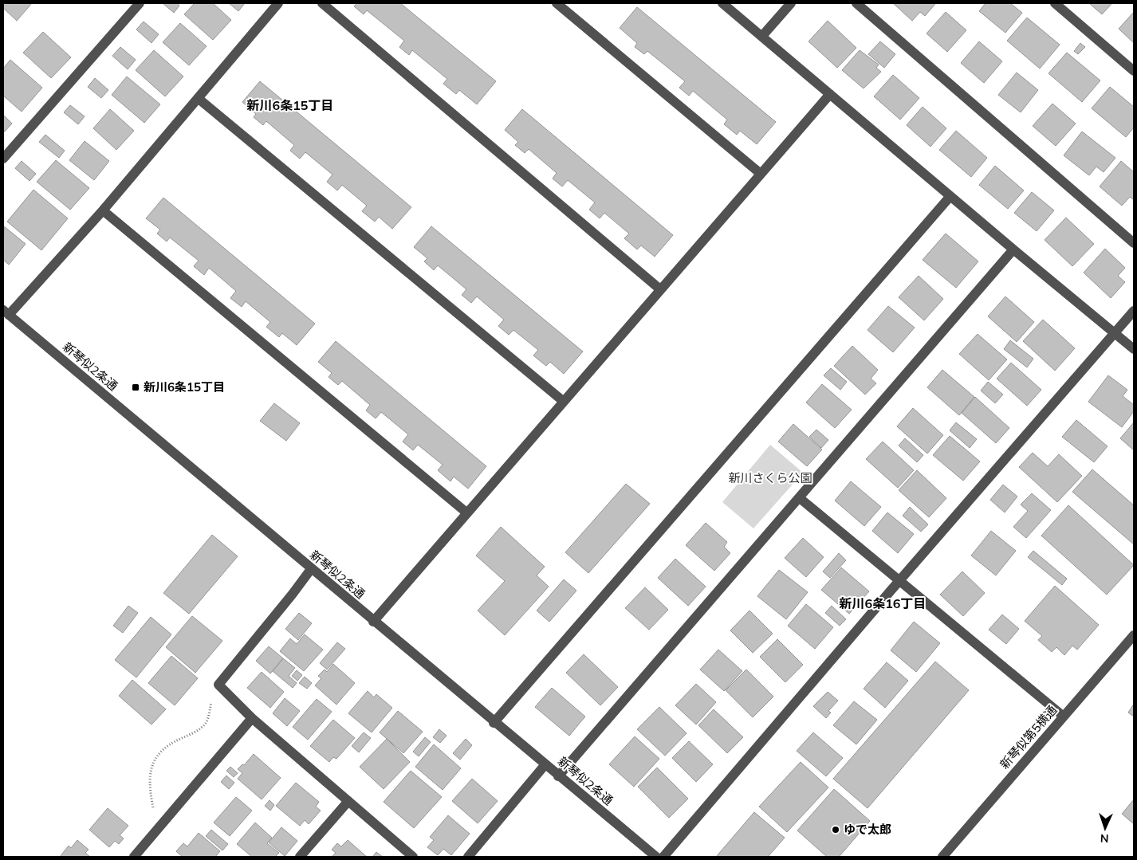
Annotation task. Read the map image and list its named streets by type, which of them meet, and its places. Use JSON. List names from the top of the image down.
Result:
{
  "streets": {
    "street": ["新琴似2条通", "新琴似第5横通"]
  },
  "districts": ["新川6条15丁目", "新川6条16丁目"],
  "parks": ["新川さくら公園"],
  "places": {
    "transit": ["新川6条15丁目"],
    "other": ["ゆで太郎"]
  },
  "north": "bottom"
}
